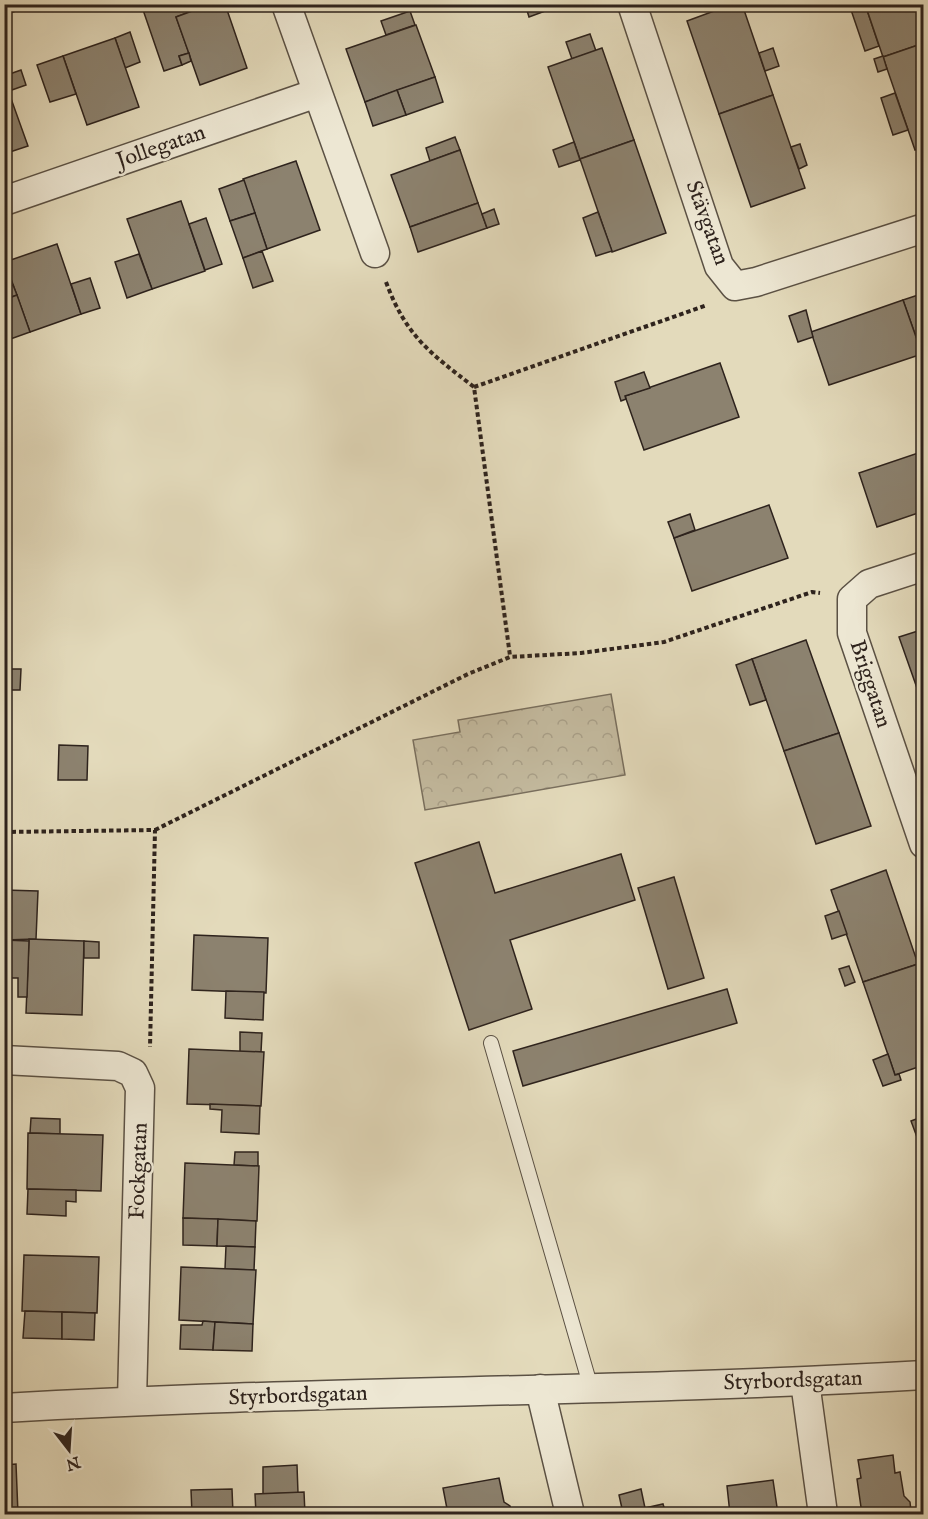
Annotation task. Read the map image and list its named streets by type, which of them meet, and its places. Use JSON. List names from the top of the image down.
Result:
{
  "streets": {
    "street": [
      "Jollegatan",
      "Stävgatan",
      "Briggatan",
      "Fockgatan",
      "Styrbordsgatan"
    ]
  },
  "crossings": [
    ["Fockgatan", "Styrbordsgatan"]
  ],
  "north": "bottom"
}
